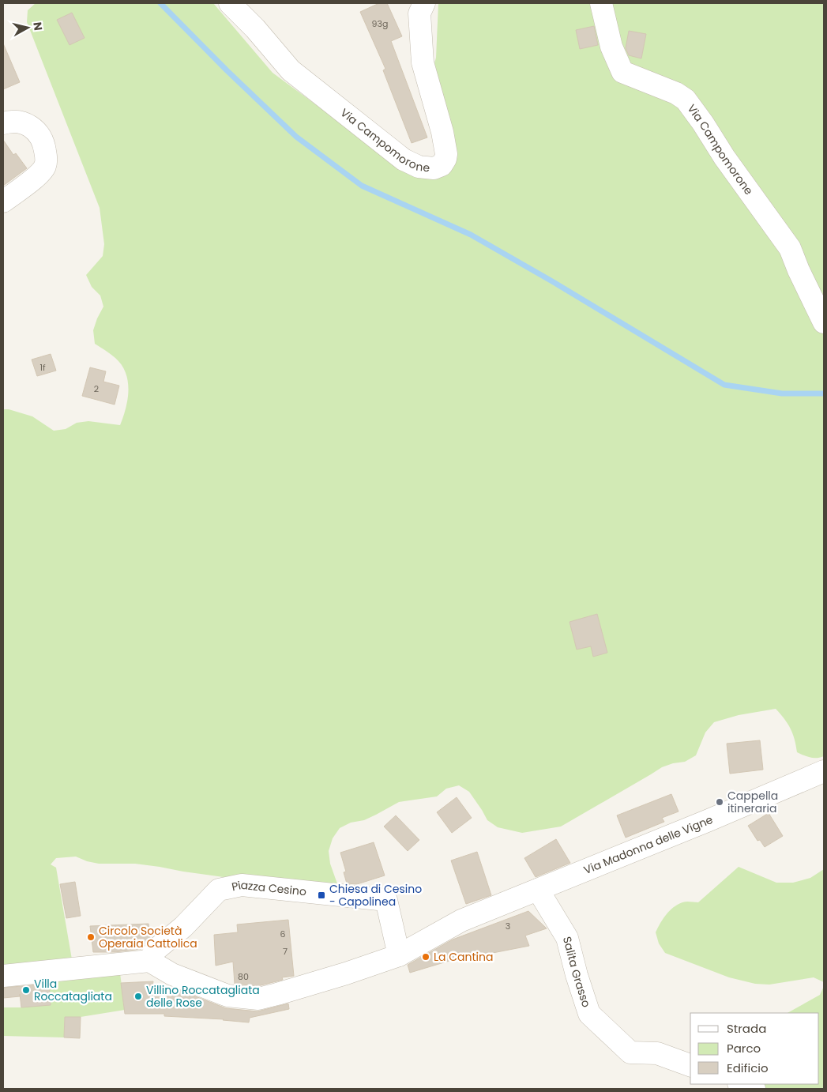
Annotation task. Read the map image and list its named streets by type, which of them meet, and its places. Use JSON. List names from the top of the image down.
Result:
{
  "streets": {
    "street": [
      "Via Campomorone",
      "Via Madonna delle Vigne",
      "Piazza Cesino",
      "Salita Grasso"
    ]
  },
  "crossings": [
    ["Via Madonna delle Vigne", "Piazza Cesino"],
    ["Via Madonna delle Vigne", "Salita Grasso"]
  ],
  "places": {
    "other": [
      "Cappella itineraria",
      "Circolo Società Operaia Cattolica",
      "La Cantina",
      "Villa Roccatagliata",
      "Villino Roccatagliata delle Rose"
    ],
    "transit": ["Chiesa di Cesino - Capolinea"]
  },
  "house_numbers": [
    "93g",
    "1f",
    "2",
    "3",
    "6",
    "7",
    "80"
  ],
  "legend": ["Strada", "Parco", "Edificio"],
  "north": "right"
}
